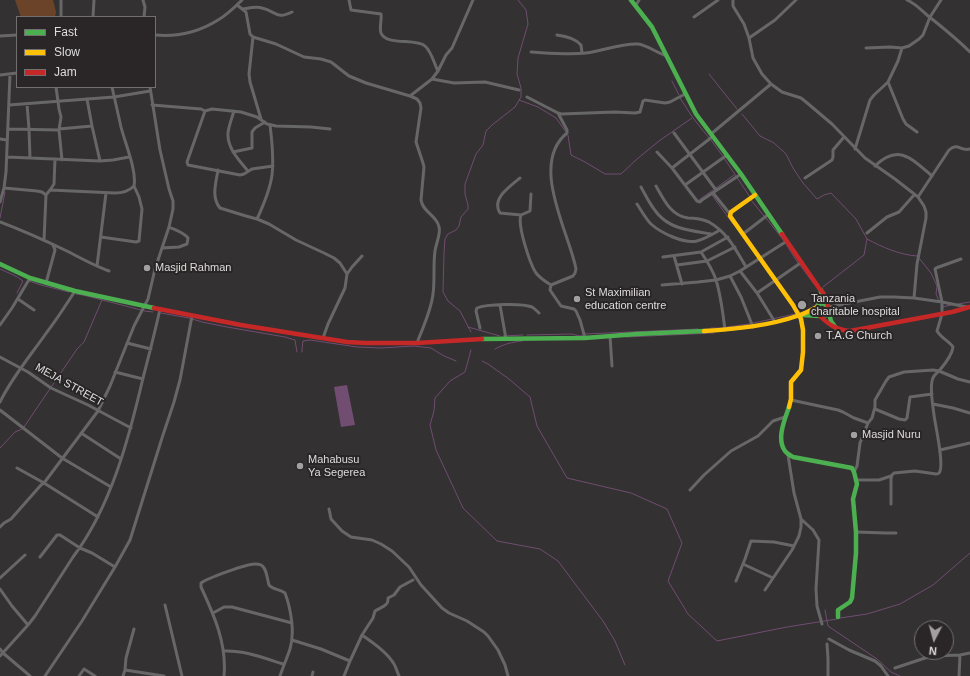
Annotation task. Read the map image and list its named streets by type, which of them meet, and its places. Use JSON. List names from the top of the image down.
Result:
{
  "streets": {
    "street": ["MEJA STREET"]
  },
  "places": [
    "Masjid Rahman",
    "St Maximilian education centre",
    "Tanzania charitable hospital",
    "T.A.G Church",
    "Masjid Nuru",
    "Mahabusu Ya Segerea"
  ],
  "legend": ["Fast", "Slow", "Jam"],
  "north": "bottom"
}
